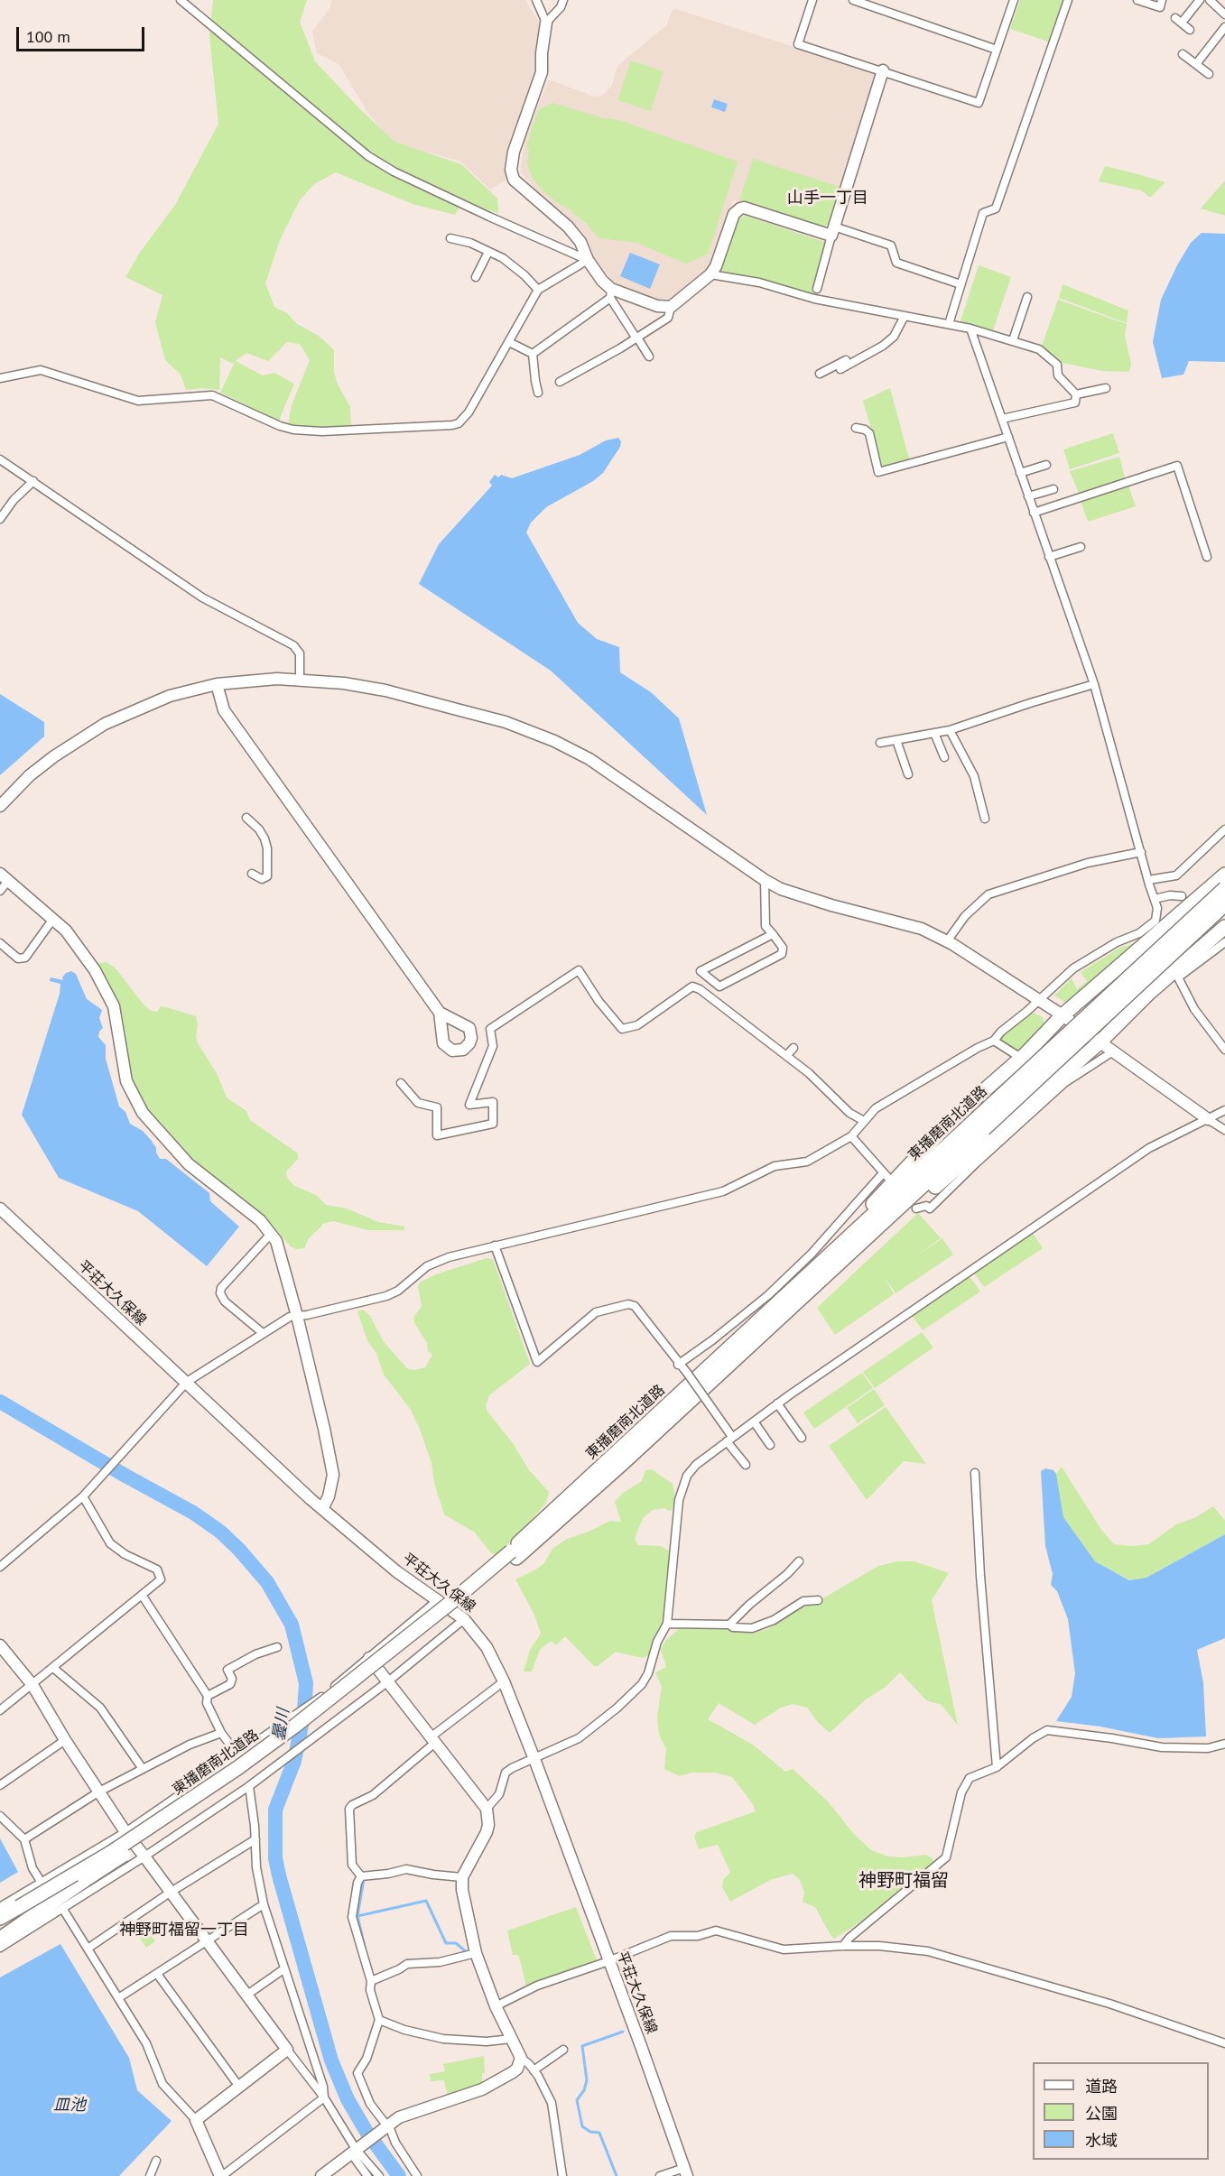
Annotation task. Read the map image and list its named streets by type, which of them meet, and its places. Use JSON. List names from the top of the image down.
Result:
{
  "streets": {
    "highway": ["東播磨南北道路"],
    "street": ["平荘大久保線"]
  },
  "districts": ["山手一丁目", "神野町福留", "神野町福留一丁目"],
  "water": ["曇川", "皿池"],
  "legend": ["道路", "公園", "水域"],
  "scale_bar": "100 m"
}
